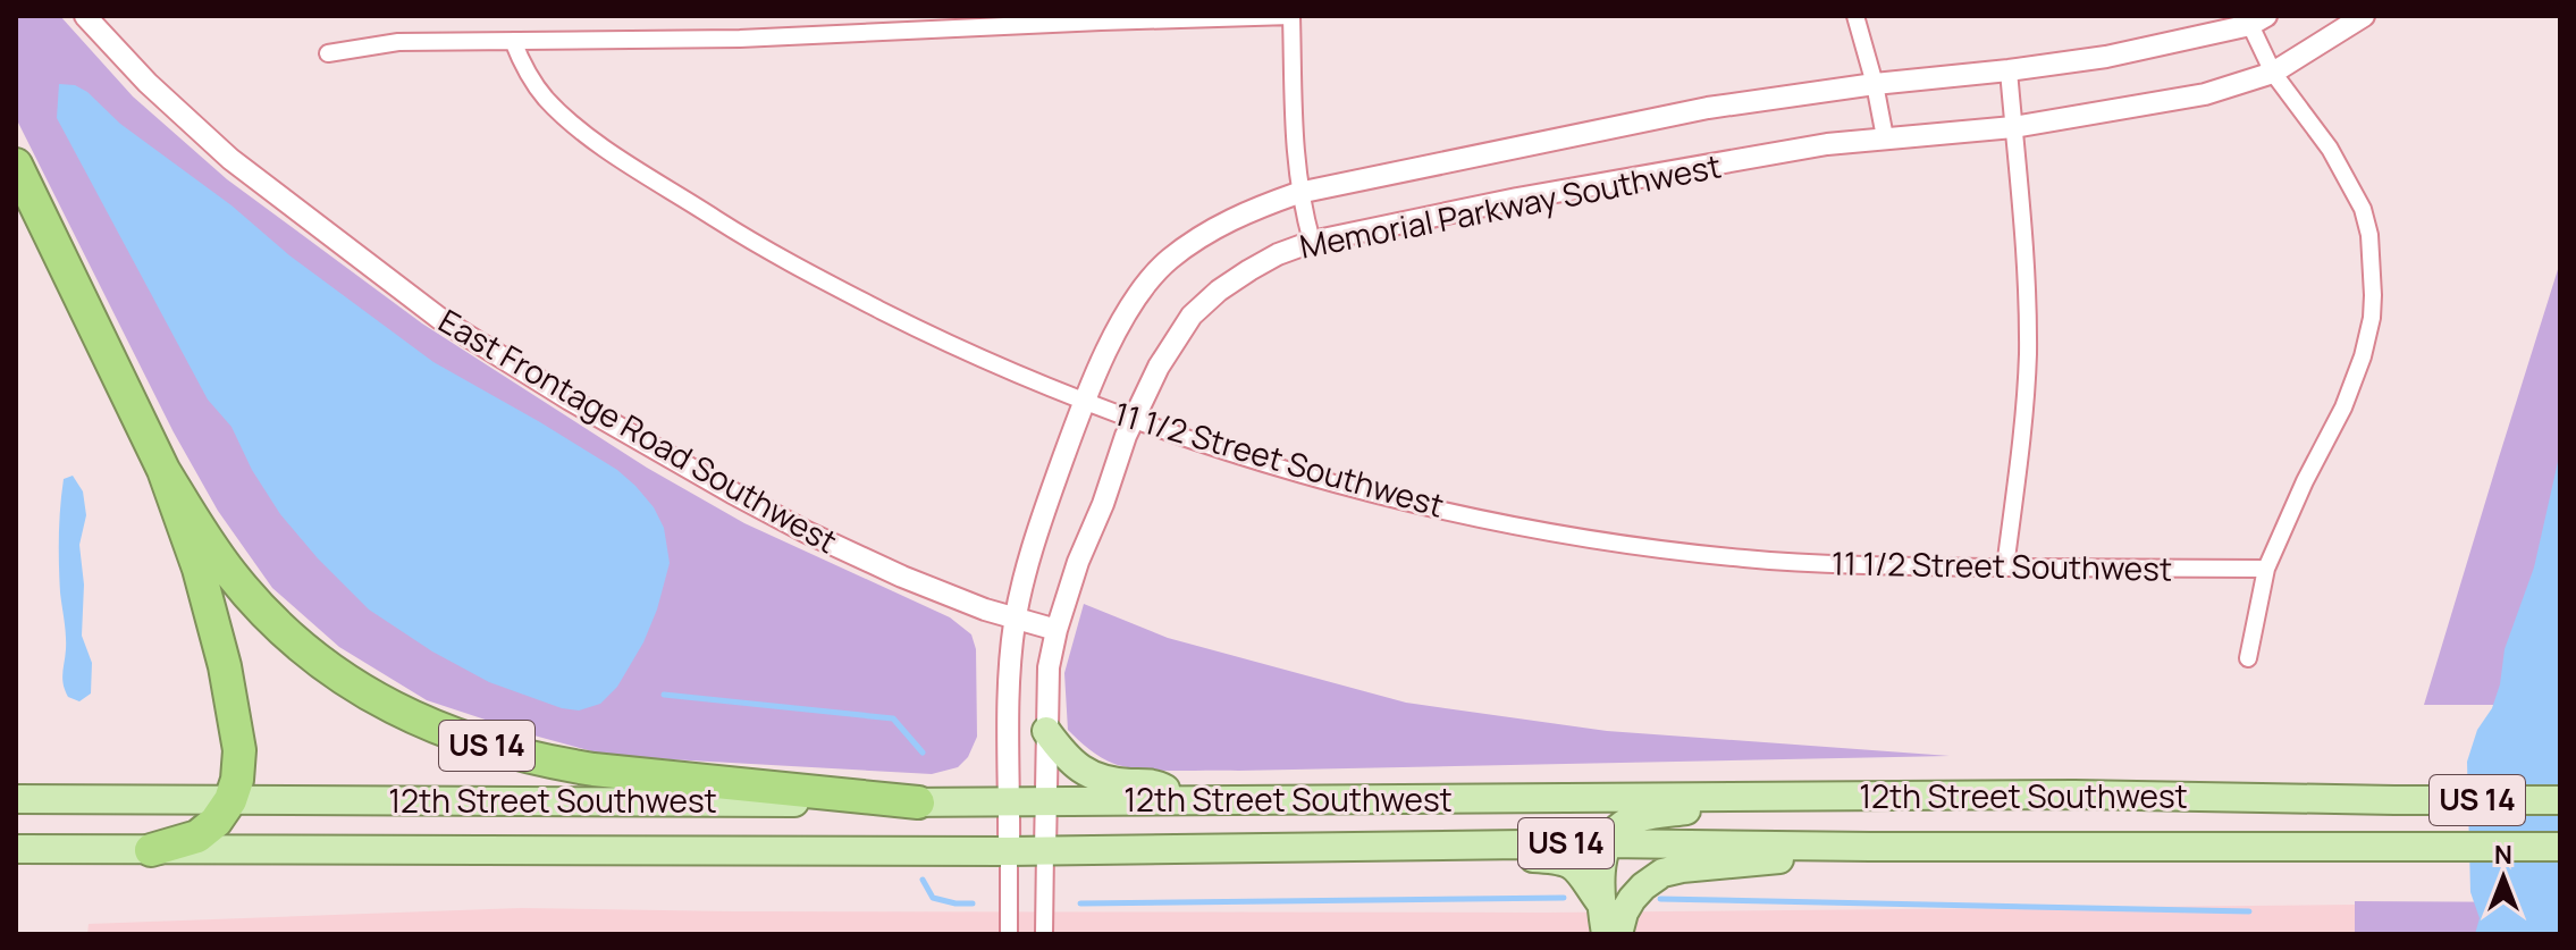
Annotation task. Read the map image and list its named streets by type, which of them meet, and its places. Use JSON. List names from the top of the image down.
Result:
{
  "streets": {
    "highway": ["US 14"],
    "main road": ["12th Street Southwest"],
    "street": ["Memorial Parkway Southwest", "East Frontage Road Southwest", "11 1/2 Street Southwest"]
  },
  "crossings": [
    ["Memorial Parkway Southwest", "East Frontage Road Southwest"],
    ["Memorial Parkway Southwest", "11 1/2 Street Southwest"],
    ["Memorial Parkway Southwest", "12th Street Southwest"],
    ["US 14", "12th Street Southwest"]
  ],
  "north": "top"
}
